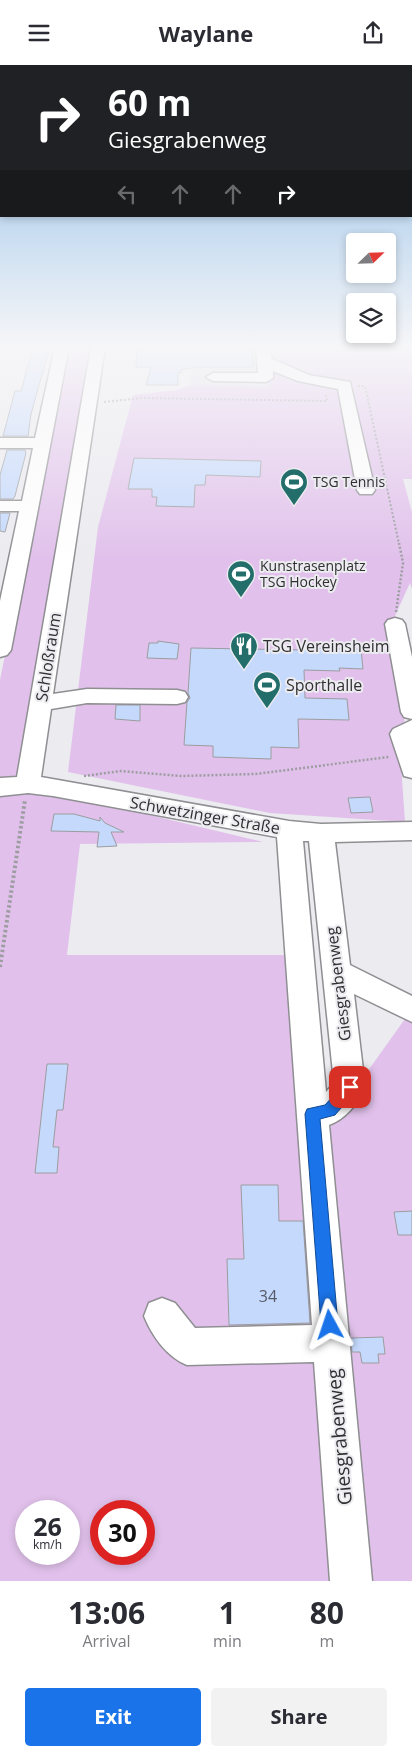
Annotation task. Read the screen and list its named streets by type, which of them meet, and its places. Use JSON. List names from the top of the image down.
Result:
{
  "streets": {
    "street": ["Schloßraum", "Schwetzinger Straße", "Giesgrabenweg"]
  },
  "crossings": [
    ["Schloßraum", "Schwetzinger Straße"],
    ["Schwetzinger Straße", "Giesgrabenweg"]
  ],
  "places": {
    "sports": ["TSG Tennis", "Kunstrasenplatz TSG Hockey", "Sporthalle"],
    "restaurant": ["TSG Vereinsheim"]
  },
  "house_numbers": ["34"],
  "north": "top right",
  "page": {
    "header": "Waylane",
    "turn": ["60 m", "Giesgrabenweg"],
    "speed": "26 km/h",
    "limit": "30",
    "eta": [
      "13:06",
      "Arrival",
      "1",
      "min",
      "80",
      "m"
    ],
    "buttons": ["Exit", "Share"]
  }
}
